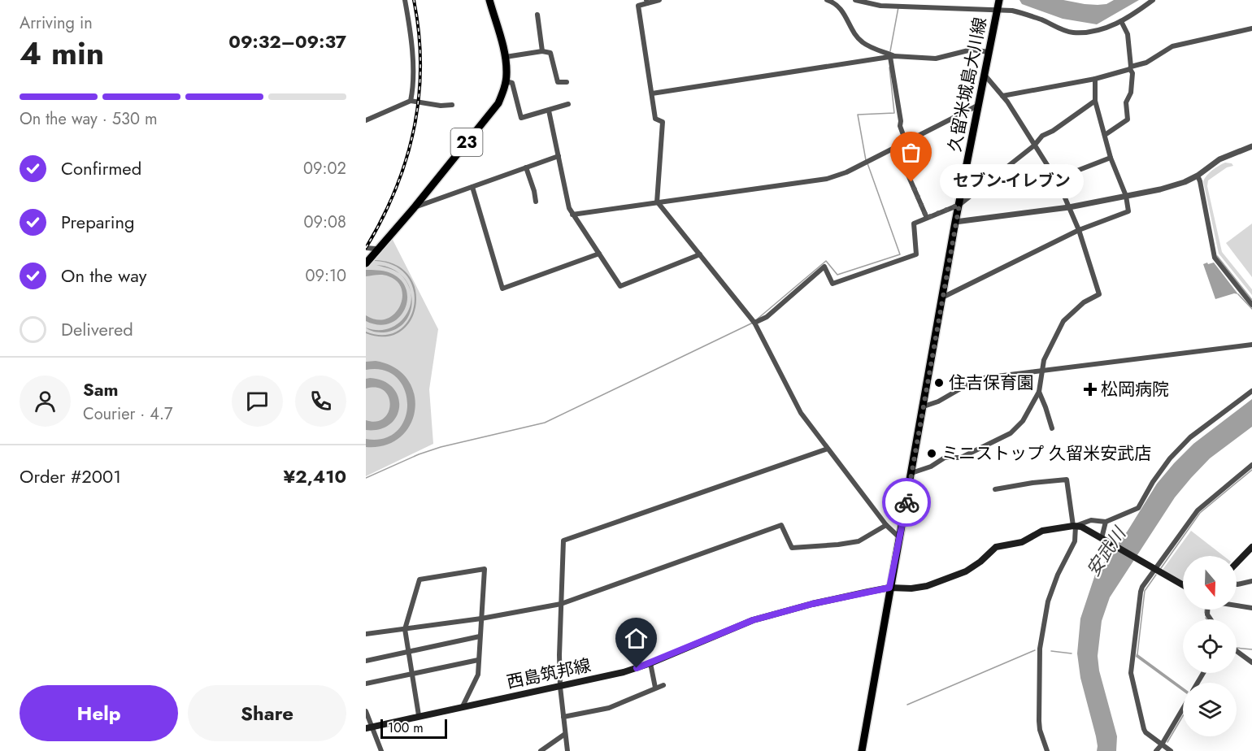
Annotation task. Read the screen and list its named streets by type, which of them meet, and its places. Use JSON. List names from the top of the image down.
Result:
{
  "streets": {
    "main road": ["久留米城島大川線", "23", "西島筑邦線"]
  },
  "crossings": [
    ["久留米城島大川線", "西島筑邦線"]
  ],
  "water": ["安武川"],
  "places": {
    "other": ["セブン-イレブン", "住吉保育園", "ミニストップ 久留米安武店"],
    "health": ["松岡病院"]
  },
  "scale_bar": "100 m",
  "north": "bottom",
  "page": {
    "heading": ["4 min", "Arriving in", "09:32–09:37"],
    "panel": [
      "Sam",
      "Courier · 4.7",
      "Order #2001",
      "¥2,410"
    ],
    "bar": "On the way · 530 m",
    "list": [
      ["Confirmed", "09:02"],
      ["Preparing", "09:08"],
      ["On the way", "09:10"],
      "Delivered"
    ],
    "bubble": "セブン-イレブン",
    "buttons": ["Help", "Share"],
    "scale": "100 m"
  }
}
